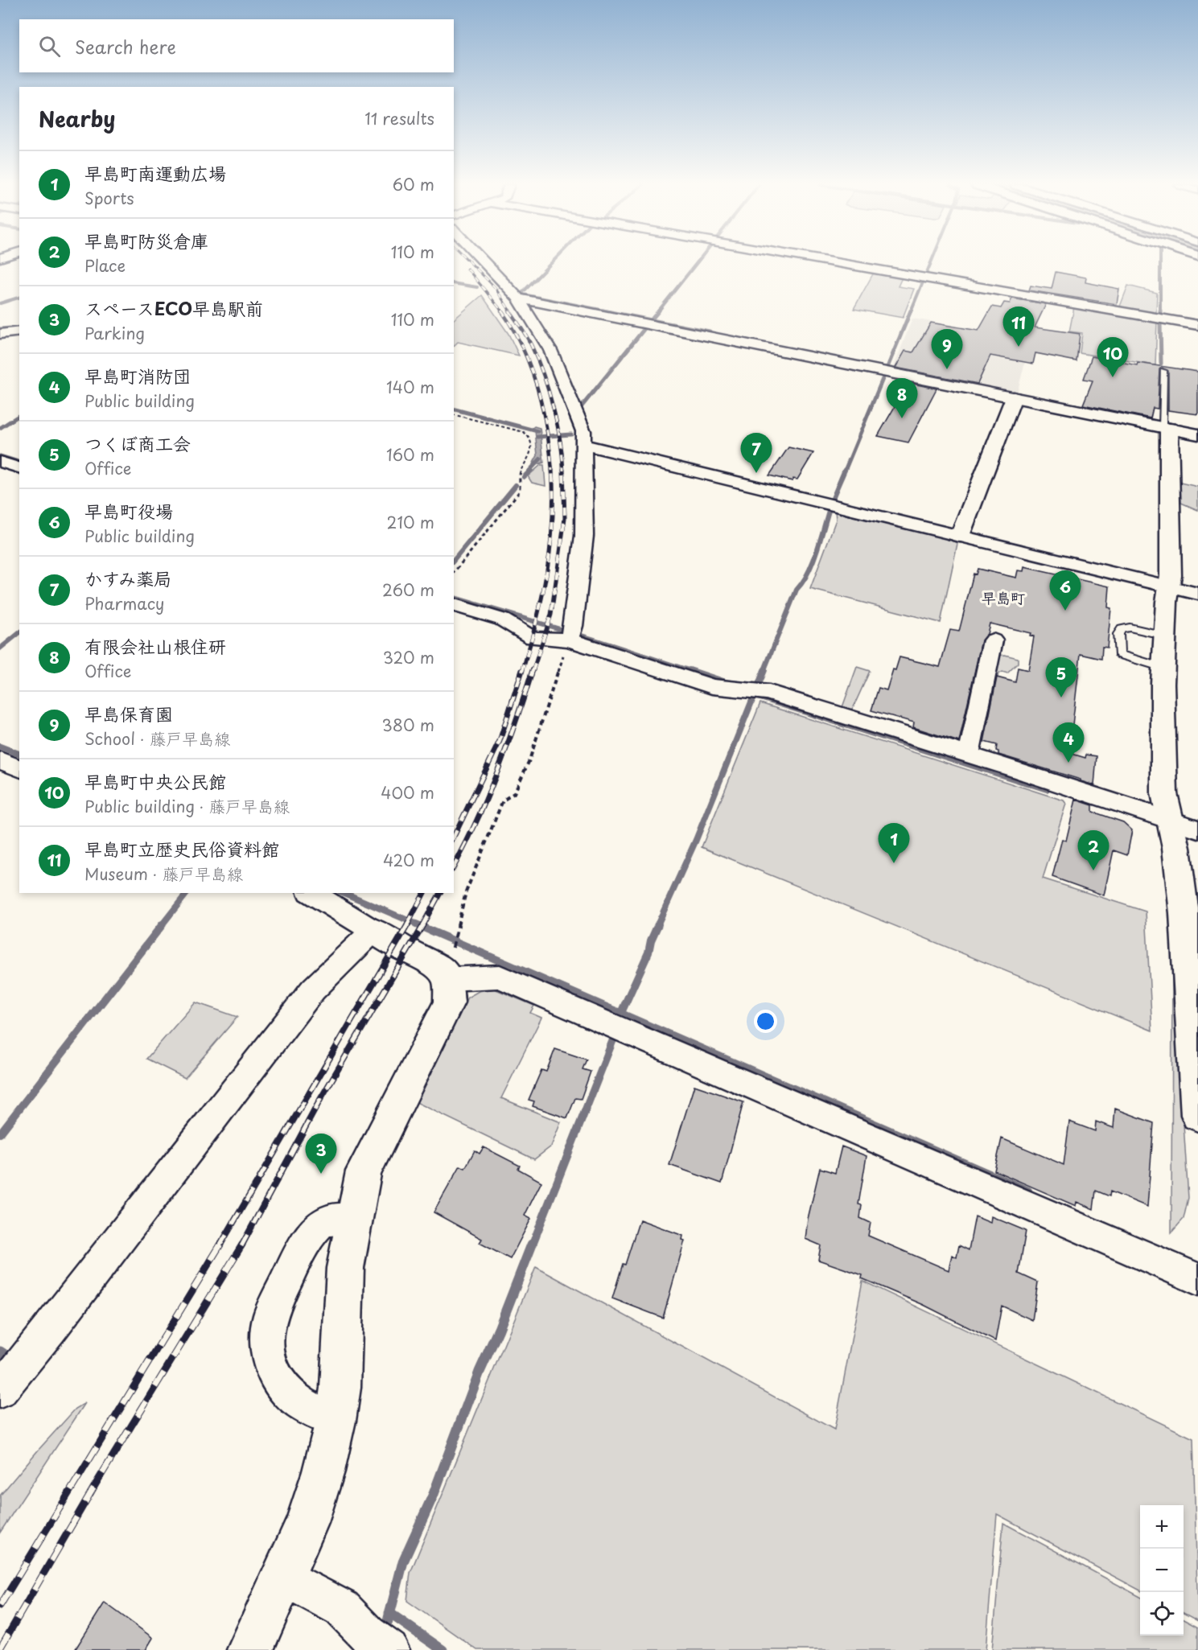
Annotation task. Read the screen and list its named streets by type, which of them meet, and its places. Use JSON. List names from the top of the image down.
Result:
{
  "districts": ["早島町"],
  "page": {
    "search": "Search here",
    "heading": ["Nearby", "11 results"],
    "list": [
      {
        "mark": "1",
        "name": "早島町南運動広場",
        "note": "Sports",
        "value": "60 m"
      },
      {
        "mark": "2",
        "name": "早島町防災倉庫",
        "note": "Place",
        "value": "110 m"
      },
      {
        "mark": "3",
        "name": "スペースECO早島駅前",
        "note": "Parking",
        "value": "110 m"
      },
      {
        "mark": "4",
        "name": "早島町消防団",
        "note": "Public building",
        "value": "140 m"
      },
      {
        "mark": "5",
        "name": "つくぼ商工会",
        "note": "Office",
        "value": "160 m"
      },
      {
        "mark": "6",
        "name": "早島町役場",
        "note": "Public building",
        "value": "210 m"
      },
      {
        "mark": "7",
        "name": "かすみ薬局",
        "note": "Pharmacy",
        "value": "260 m"
      },
      {
        "mark": "8",
        "name": "有限会社山根住研",
        "note": "Office",
        "value": "320 m"
      },
      {
        "mark": "9",
        "name": "早島保育園",
        "note": "School · 藤戸早島線",
        "value": "380 m"
      },
      {
        "mark": "10",
        "name": "早島町中央公民館",
        "note": "Public building · 藤戸早島線",
        "value": "400 m"
      },
      {
        "mark": "11",
        "name": "早島町立歴史民俗資料館",
        "note": "Museum · 藤戸早島線",
        "value": "420 m"
      }
    ],
    "pins": [
      "11",
      "9",
      "10",
      "8",
      "7",
      "6",
      "5",
      "4",
      "1",
      "2",
      "3"
    ],
    "map_buttons": ["+", "−"]
  }
}
